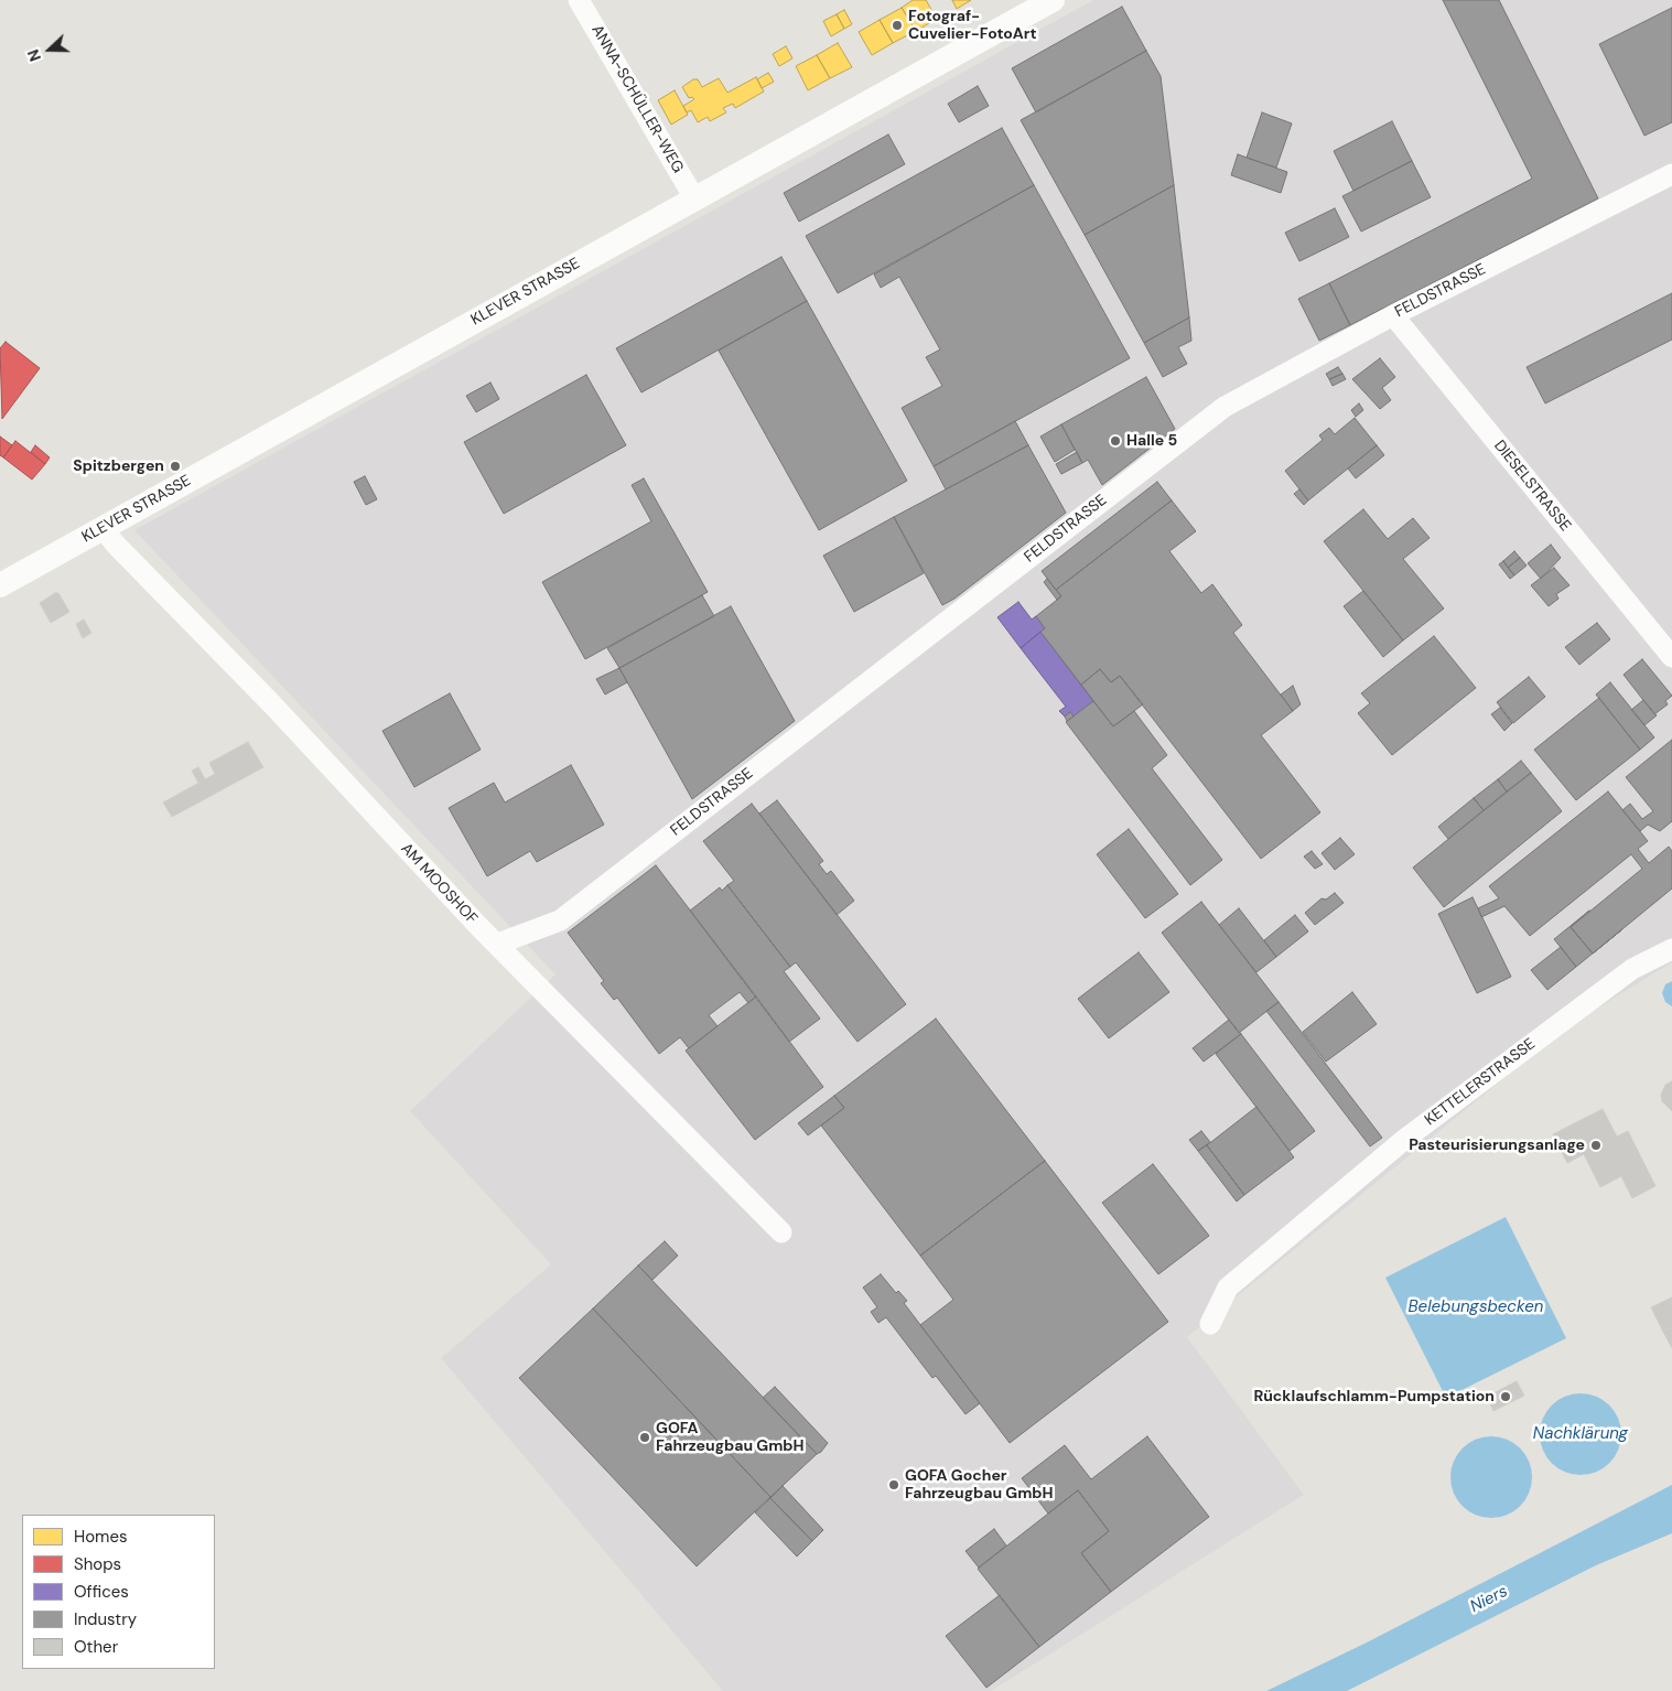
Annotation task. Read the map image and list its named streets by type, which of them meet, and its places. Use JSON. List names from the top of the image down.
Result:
{
  "streets": {
    "street": [
      "ANNA-SCHÜLLER-WEG",
      "FELDSTRASSE",
      "KLEVER STRASSE",
      "DIESELSTRASSE",
      "AM MOOSHOF",
      "KETTELERSTRASSE"
    ]
  },
  "crossings": [
    ["ANNA-SCHÜLLER-WEG", "KLEVER STRASSE"],
    ["FELDSTRASSE", "DIESELSTRASSE"],
    ["FELDSTRASSE", "AM MOOSHOF"],
    ["KLEVER STRASSE", "AM MOOSHOF"]
  ],
  "water": ["Belebungsbecken", "Nachklärung", "Niers"],
  "places": [
    "Fotograf- Cuvelier-FotoArt",
    "Halle 5",
    "Spitzbergen",
    "Pasteurisierungsanlage",
    "Rücklaufschlamm-Pumpstation",
    "GOFA Fahrzeugbau GmbH",
    "GOFA Gocher Fahrzeugbau GmbH"
  ],
  "legend": [
    "Homes",
    "Shops",
    "Offices",
    "Industry",
    "Other"
  ],
  "north": "left"
}
